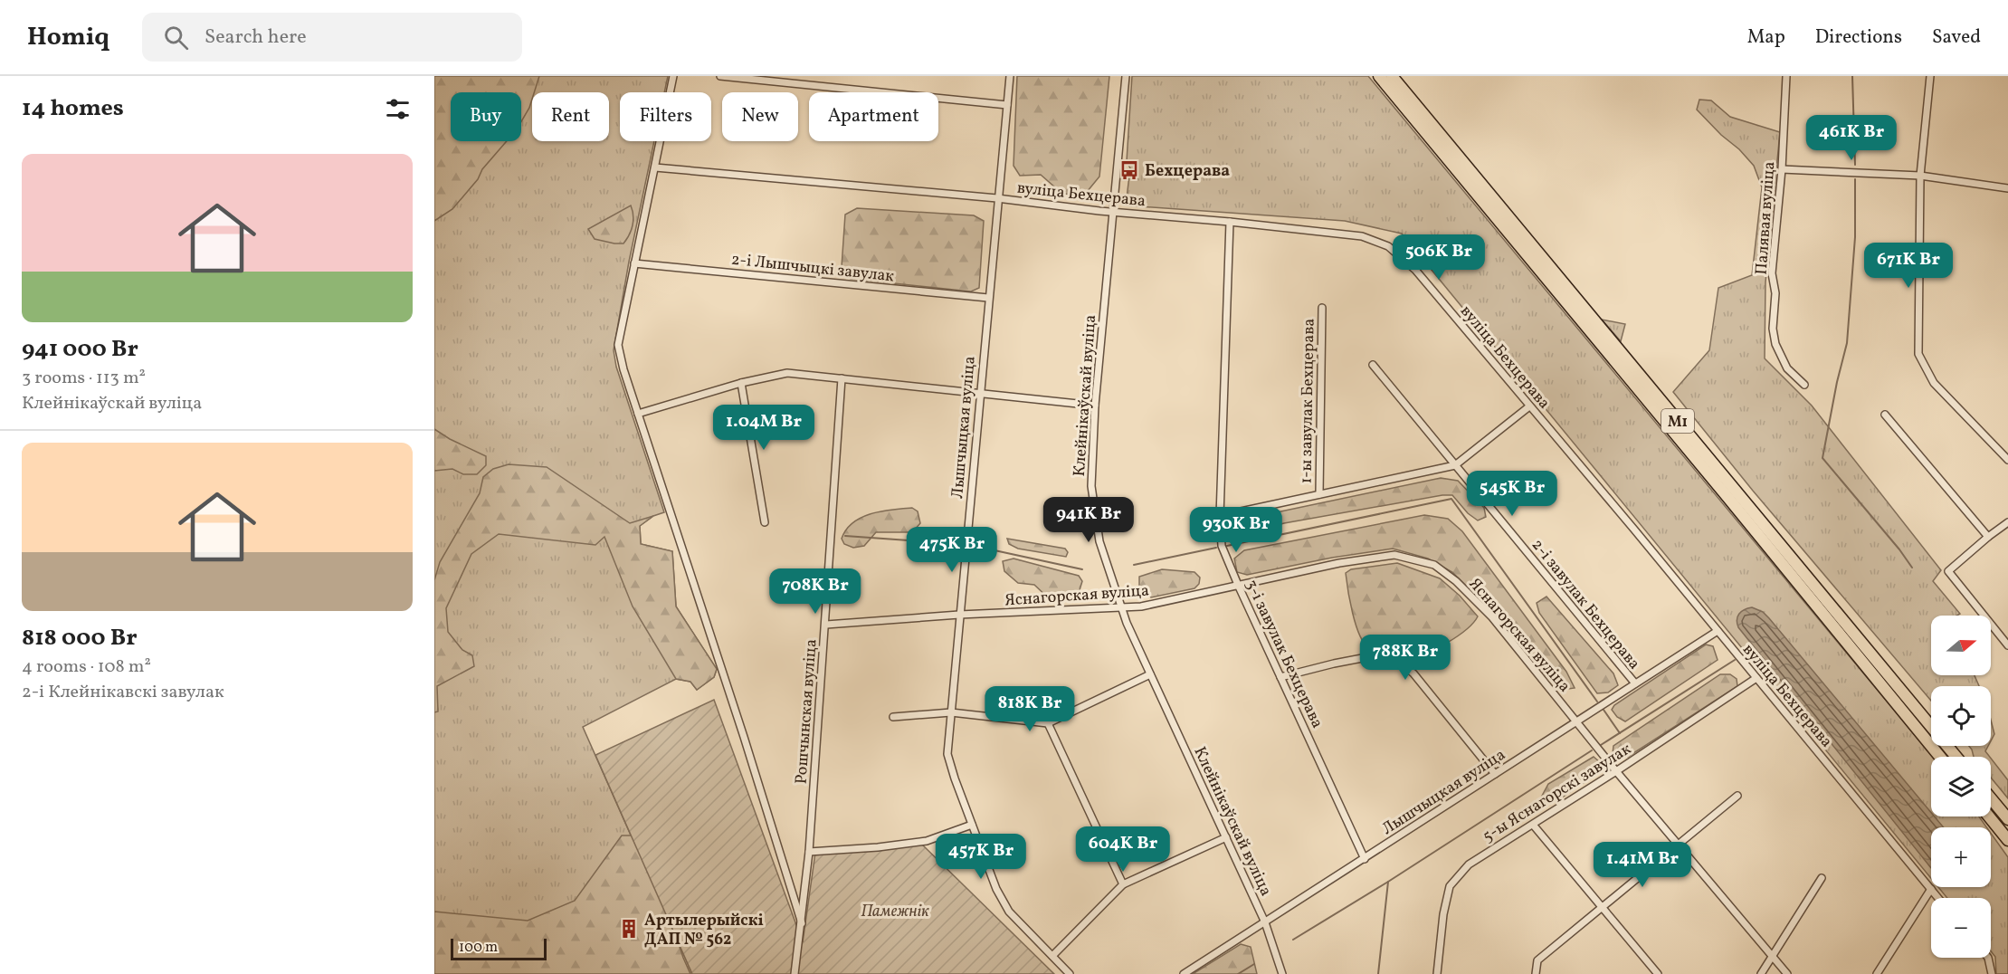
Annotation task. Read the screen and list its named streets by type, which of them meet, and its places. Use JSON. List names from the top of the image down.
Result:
{
  "streets": {
    "highway": ["М1"],
    "street": [
      "вуліца Бехцерава",
      "Палявая вуліца",
      "2-і Лышчыцкі завулак",
      "Клейнікаўскай вуліца",
      "1-ы завулак Бехцерава",
      "Лышчыцкая вуліца",
      "Яснагорская вуліца",
      "2-і завулак Бехцерава",
      "3-і завулак Бехцерава",
      "Рошчынская вуліца",
      "5-ы Яснагорскі завулак"
    ]
  },
  "crossings": [
    ["вуліца Бехцерава", "Клейнікаўскай вуліца"],
    ["вуліца Бехцерава", "1-ы завулак Бехцерава"],
    ["вуліца Бехцерава", "Лышчыцкая вуліца"],
    ["вуліца Бехцерава", "3-і завулак Бехцерава"],
    ["вуліца Бехцерава", "5-ы Яснагорскі завулак"],
    ["2-і Лышчыцкі завулак", "Лышчыцкая вуліца"],
    ["Клейнікаўскай вуліца", "Лышчыцкая вуліца"],
    ["Клейнікаўскай вуліца", "Яснагорская вуліца"],
    ["1-ы завулак Бехцерава", "2-і завулак Бехцерава"],
    ["1-ы завулак Бехцерава", "3-і завулак Бехцерава"],
    ["Лышчыцкая вуліца", "Яснагорская вуліца"],
    ["Лышчыцкая вуліца", "2-і завулак Бехцерава"],
    ["Лышчыцкая вуліца", "3-і завулак Бехцерава"],
    ["Яснагорская вуліца", "3-і завулак Бехцерава"],
    ["Яснагорская вуліца", "Рошчынская вуліца"],
    ["Яснагорская вуліца", "5-ы Яснагорскі завулак"]
  ],
  "parks": ["Памежнік"],
  "places": {
    "bus stop": ["Бехцерава"],
    "building": ["Артылерыйскі ДАП № 562"]
  },
  "scale_bar": "100 m",
  "north": "right",
  "page": {
    "header": "Homiq",
    "search": "Search here",
    "nav": ["Map", "Directions", "Saved"],
    "heading": "14 homes",
    "chip": [
      "Buy",
      "Rent",
      "Filters",
      "New",
      "Apartment"
    ],
    "price": [
      "461K Br",
      "506K Br",
      "671K Br",
      "1.04M Br",
      "545K Br",
      "941K Br",
      "930K Br",
      "475K Br",
      "708K Br",
      "788K Br",
      "818K Br",
      "604K Br",
      "457K Br",
      "1.41M Br"
    ],
    "list": [
      {
        "name": "941 000 Br",
        "note": "3 rooms · 113 m² · Клейнікаўскай вуліца"
      },
      {
        "name": "818 000 Br",
        "note": "4 rooms · 108 m² · 2-і Клейнікавскі завулак"
      }
    ],
    "map_buttons": ["+", "−"],
    "scale": "100 m"
  }
}
